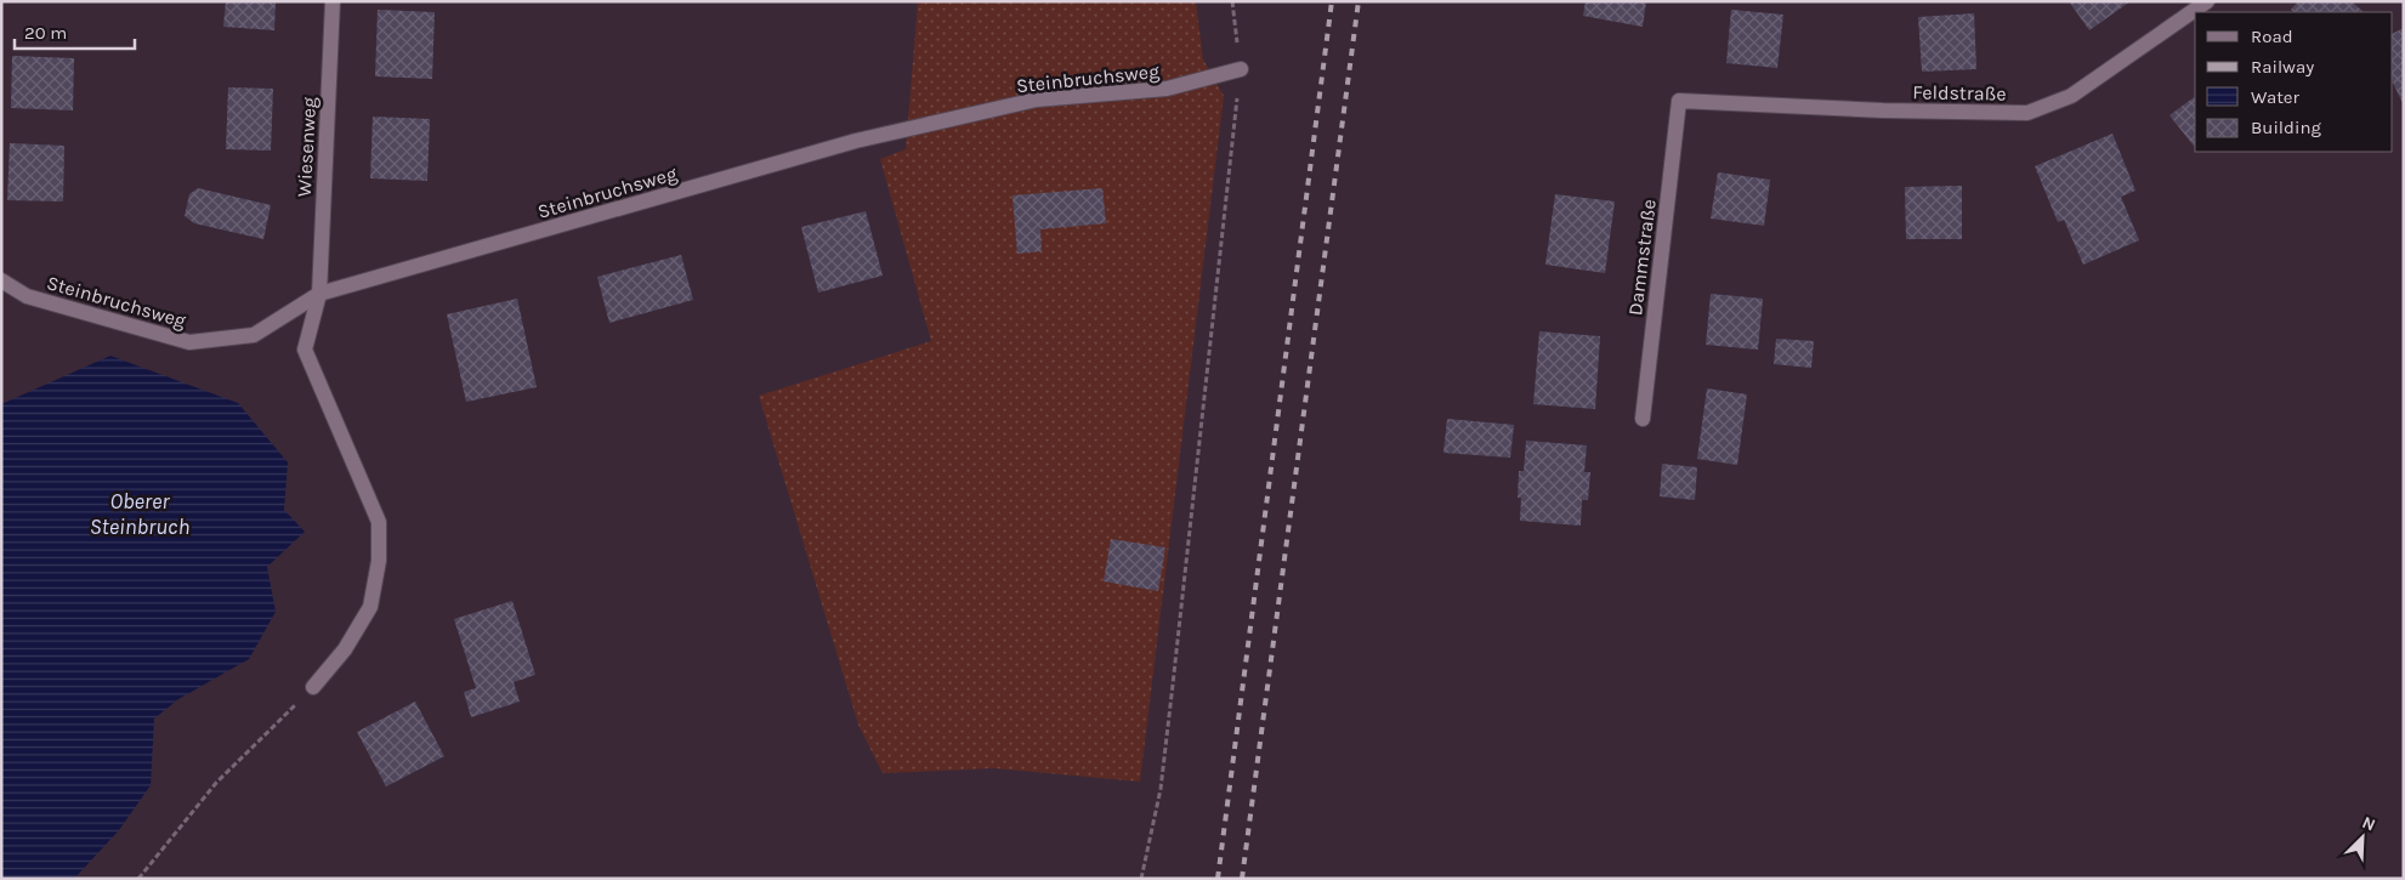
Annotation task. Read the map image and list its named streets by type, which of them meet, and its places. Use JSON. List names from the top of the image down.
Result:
{
  "streets": {
    "street": [
      "Steinbruchsweg",
      "Feldstraße",
      "Wiesenweg",
      "Dammstraße"
    ]
  },
  "crossings": [
    ["Steinbruchsweg", "Wiesenweg"],
    ["Feldstraße", "Dammstraße"]
  ],
  "water": ["Oberer Steinbruch"],
  "legend": [
    "Road",
    "Railway",
    "Water",
    "Building"
  ],
  "scale_bar": "20 m",
  "north": "top right"
}
